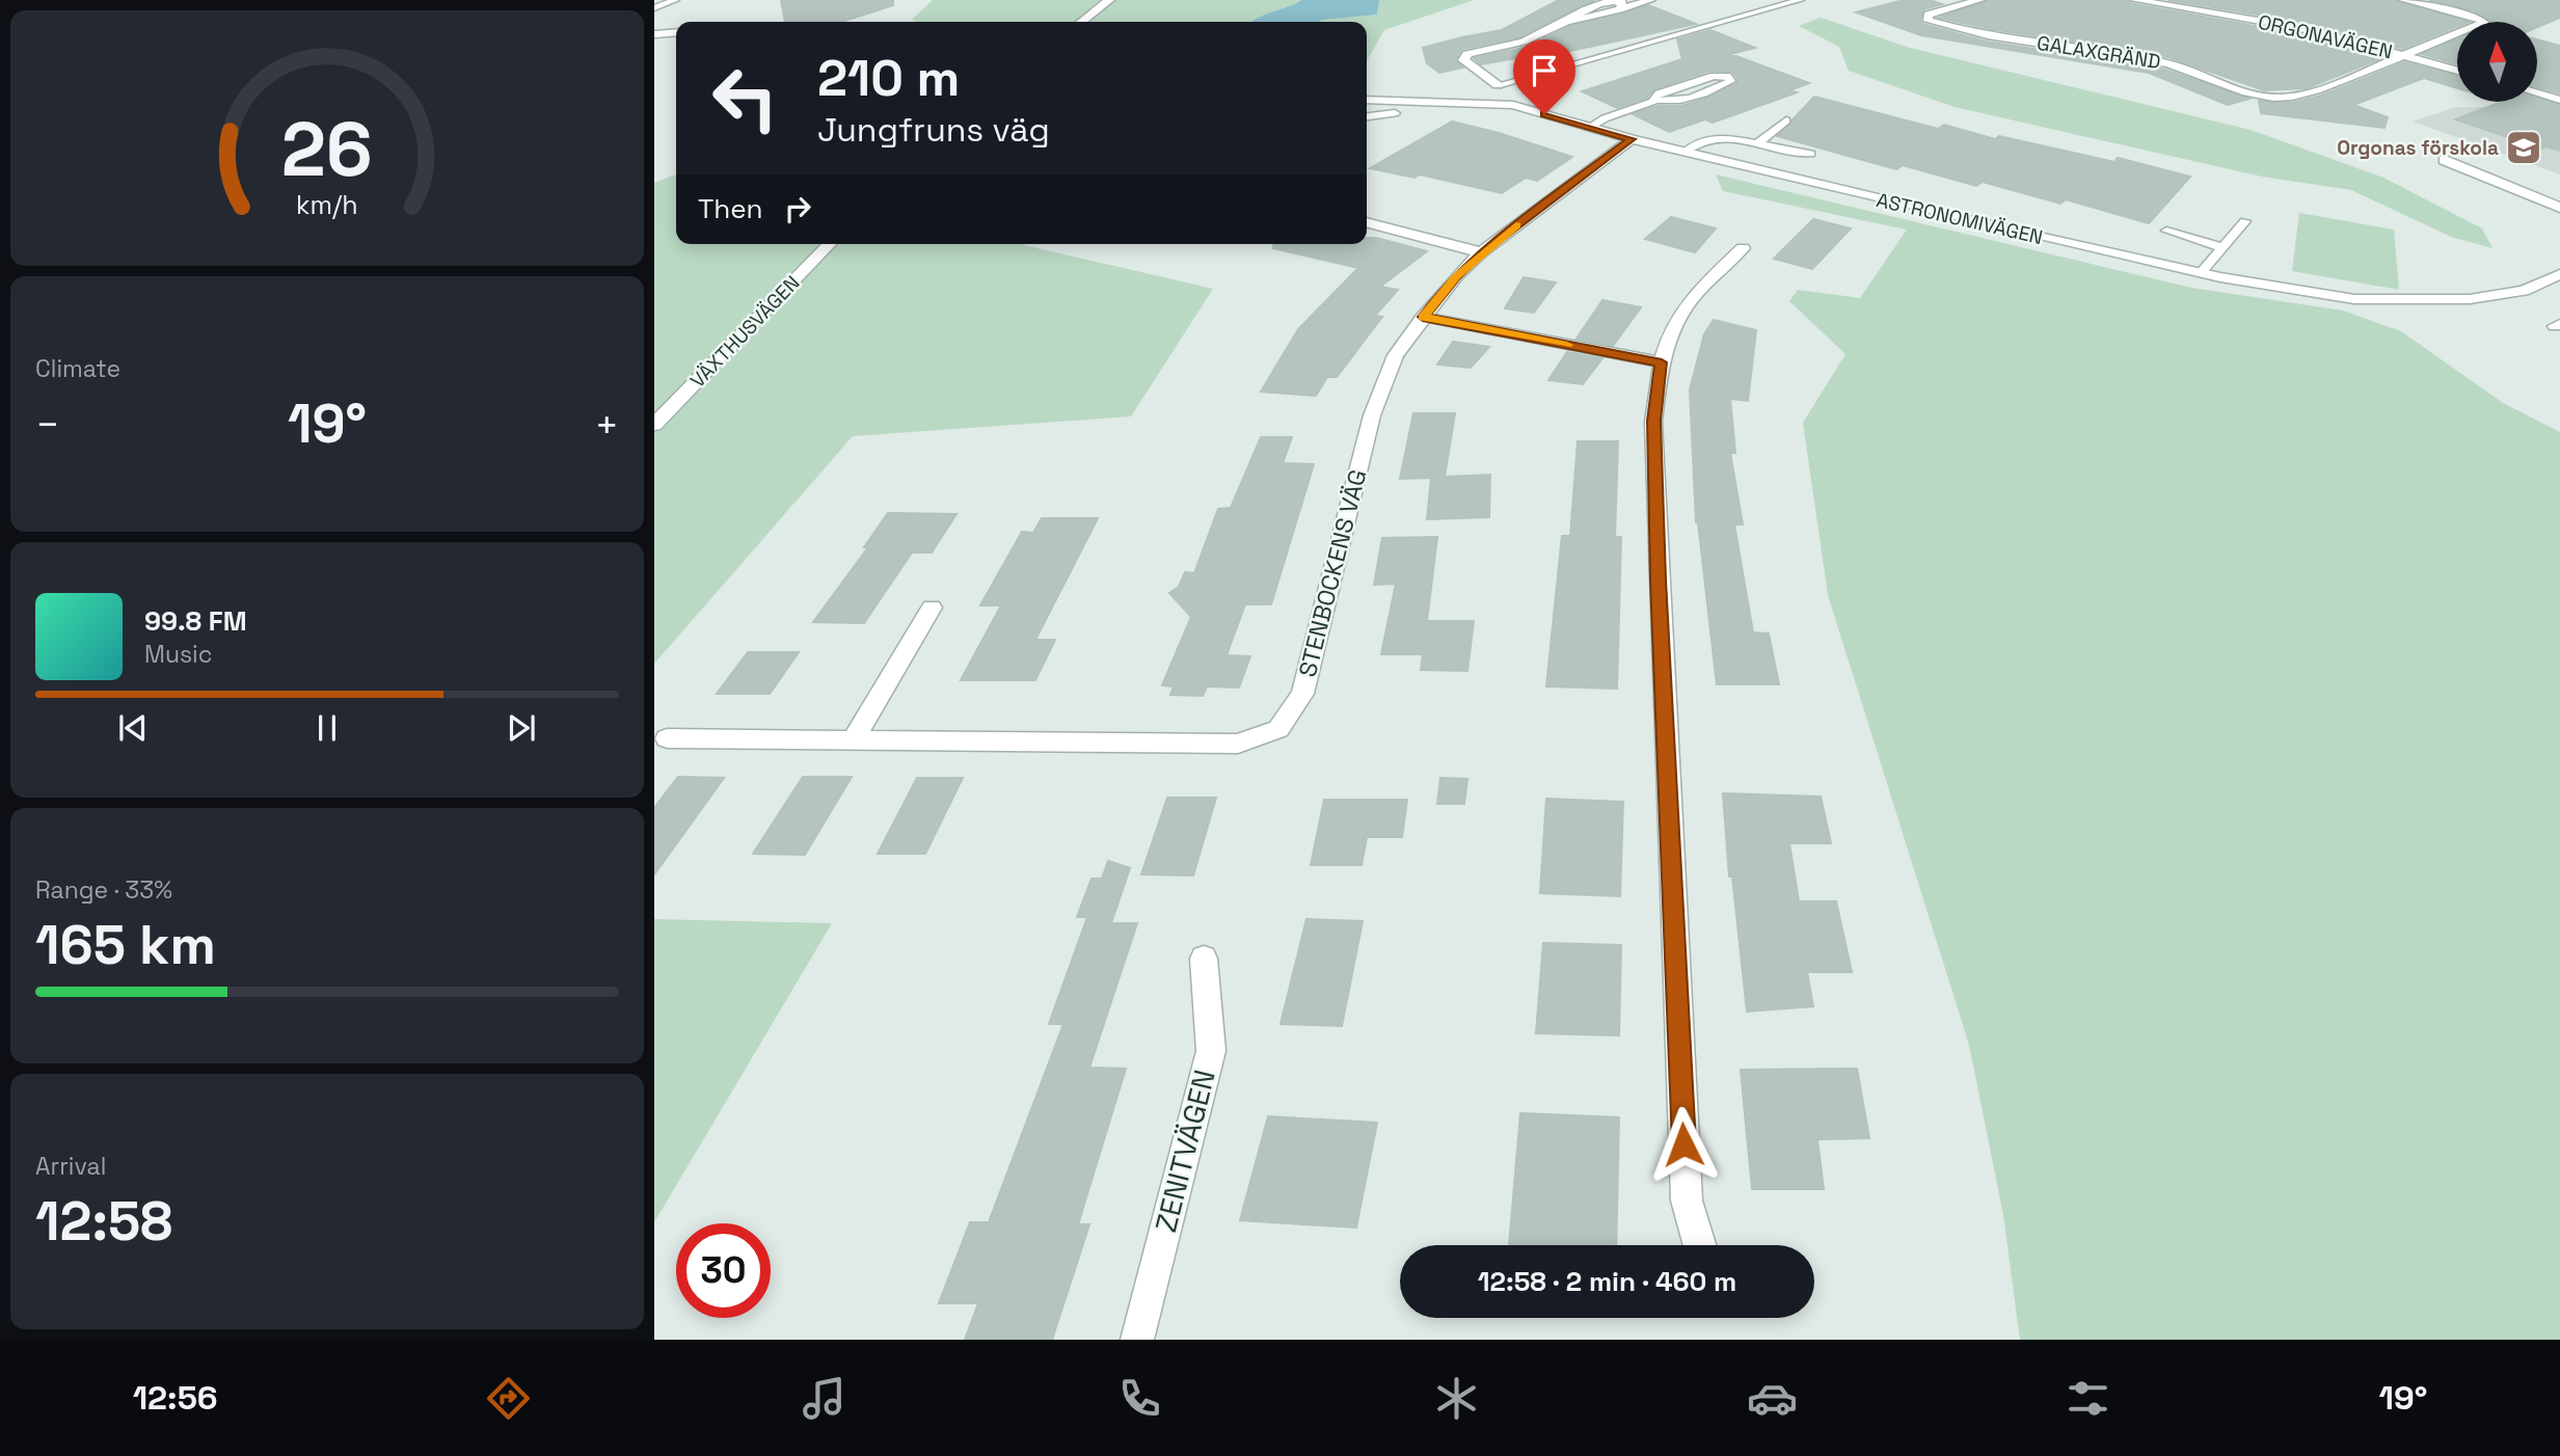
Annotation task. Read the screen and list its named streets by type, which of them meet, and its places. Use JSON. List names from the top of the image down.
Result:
{
  "streets": {
    "street": [
      "ORGONAVÄGEN",
      "GALAXGRÄND",
      "ASTRONOMIVÄGEN",
      "VÄXTHUSVÄGEN",
      "STENBOCKENS VÄG",
      "ZENITVÄGEN"
    ]
  },
  "crossings": [
    ["ORGONAVÄGEN", "GALAXGRÄND"],
    ["ASTRONOMIVÄGEN", "STENBOCKENS VÄG"]
  ],
  "places": {
    "school or university": ["Orgonas förskola"]
  },
  "north": "top",
  "page": {
    "turn": ["210 m", "Jungfruns väg"],
    "then": "Then",
    "tile": [
      "Climate",
      ["Range · 33%", "165 km"],
      ["Arrival", "12:58"]
    ],
    "heat": ["−", "19°", "+"],
    "song": ["99.8 FM", "Music"],
    "limit": "30",
    "trip": "12:58 · 2 min · 460 m",
    "tabs": ["12:56", "19°"],
    "gauge": ["26", "km/h"]
  }
}
